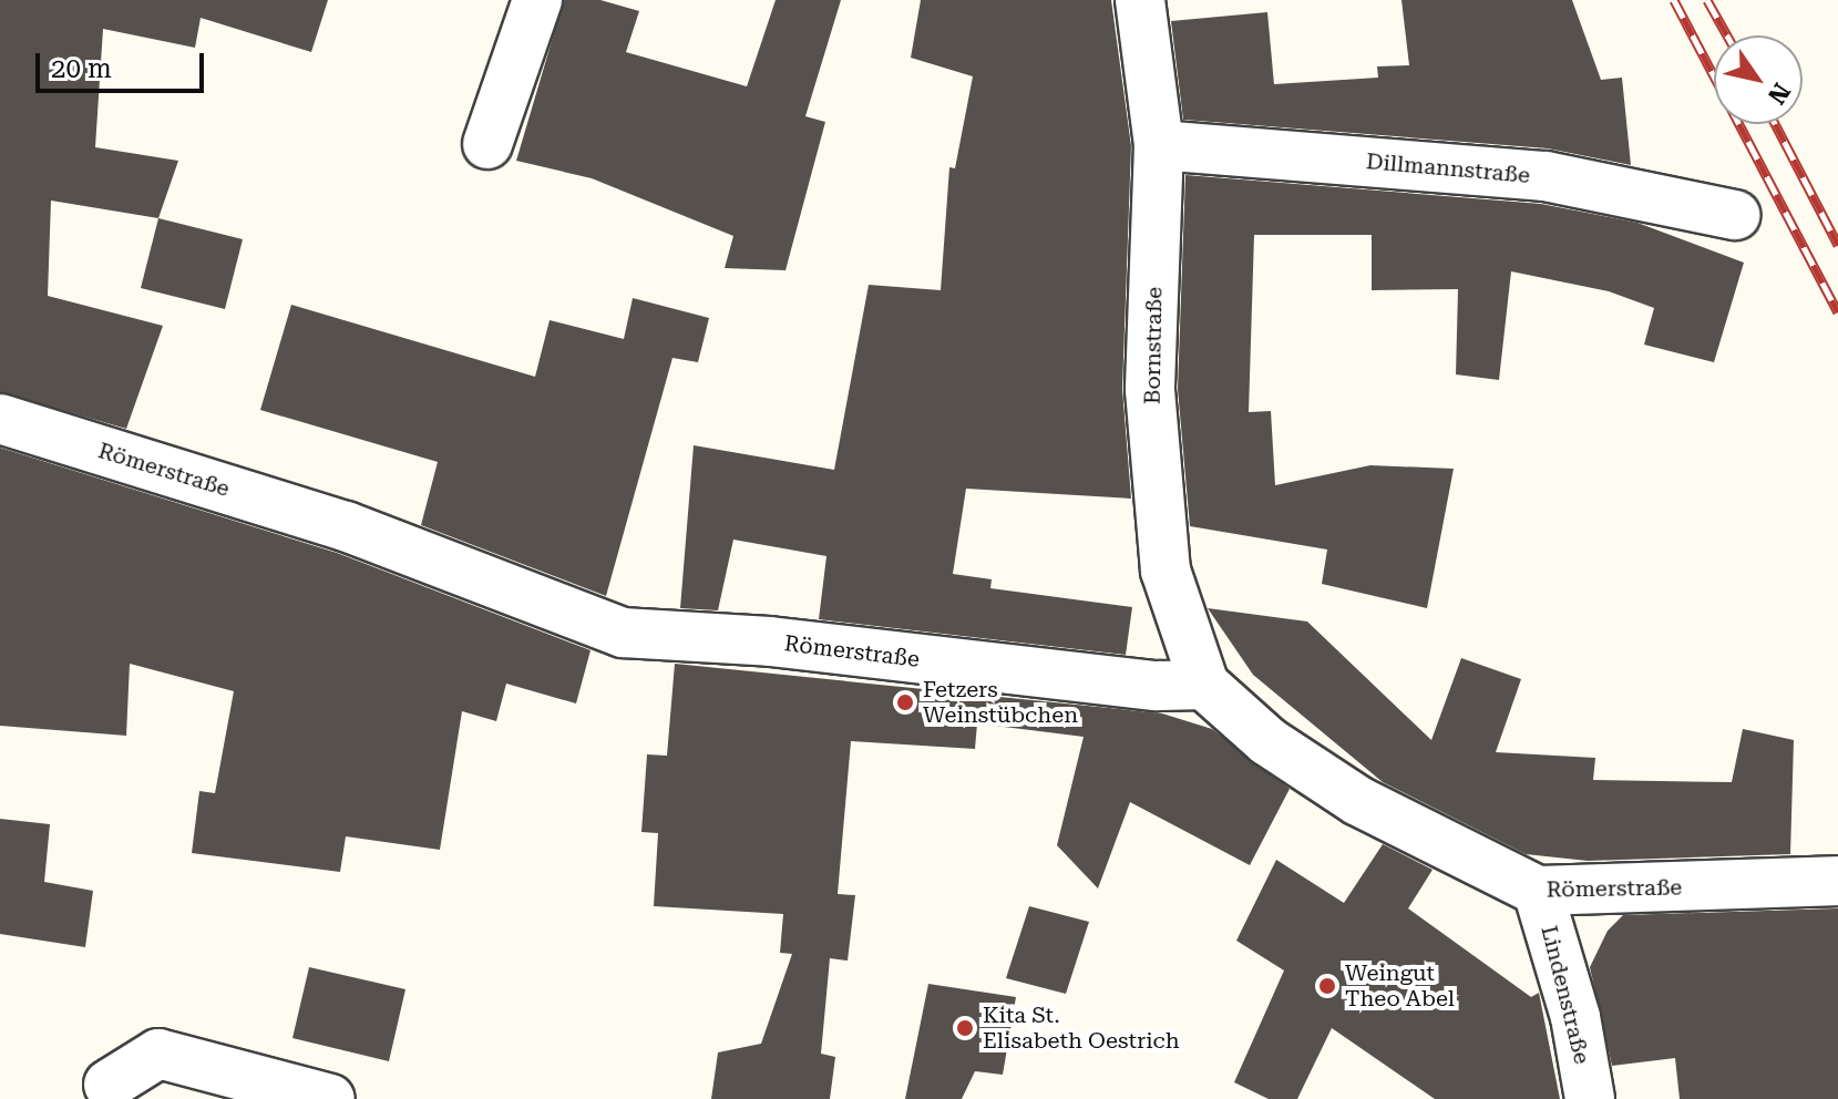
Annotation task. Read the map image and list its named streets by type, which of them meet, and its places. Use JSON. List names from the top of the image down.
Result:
{
  "streets": {
    "street": [
      "Dillmannstraße",
      "Bornstraße",
      "Römerstraße",
      "Lindenstraße"
    ]
  },
  "crossings": [
    ["Dillmannstraße", "Bornstraße"],
    ["Bornstraße", "Römerstraße"],
    ["Römerstraße", "Lindenstraße"]
  ],
  "places": ["Fetzers Weinstübchen", "Weingut Theo Abel", "Kita St. Elisabeth Oestrich"],
  "scale_bar": "20 m",
  "north": "bottom right"
}
